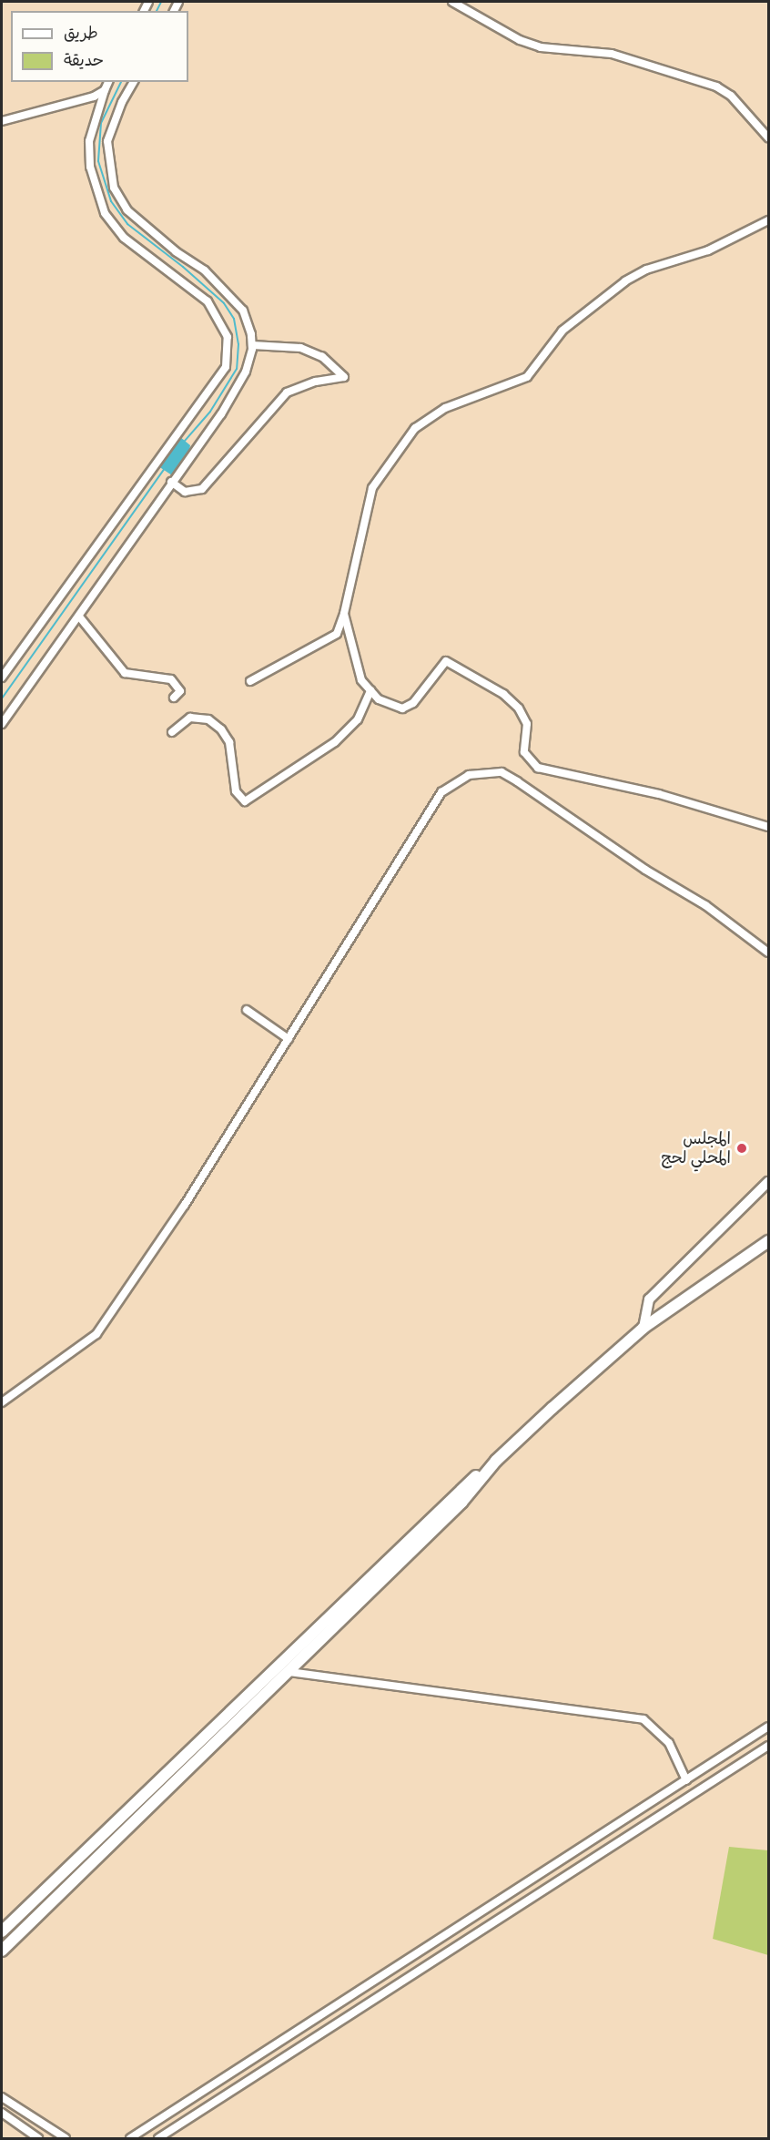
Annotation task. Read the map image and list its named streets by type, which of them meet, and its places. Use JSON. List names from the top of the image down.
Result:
{
  "places": ["المجلس المحلي لحج"],
  "legend": ["طريق", "حديقة"]
}
